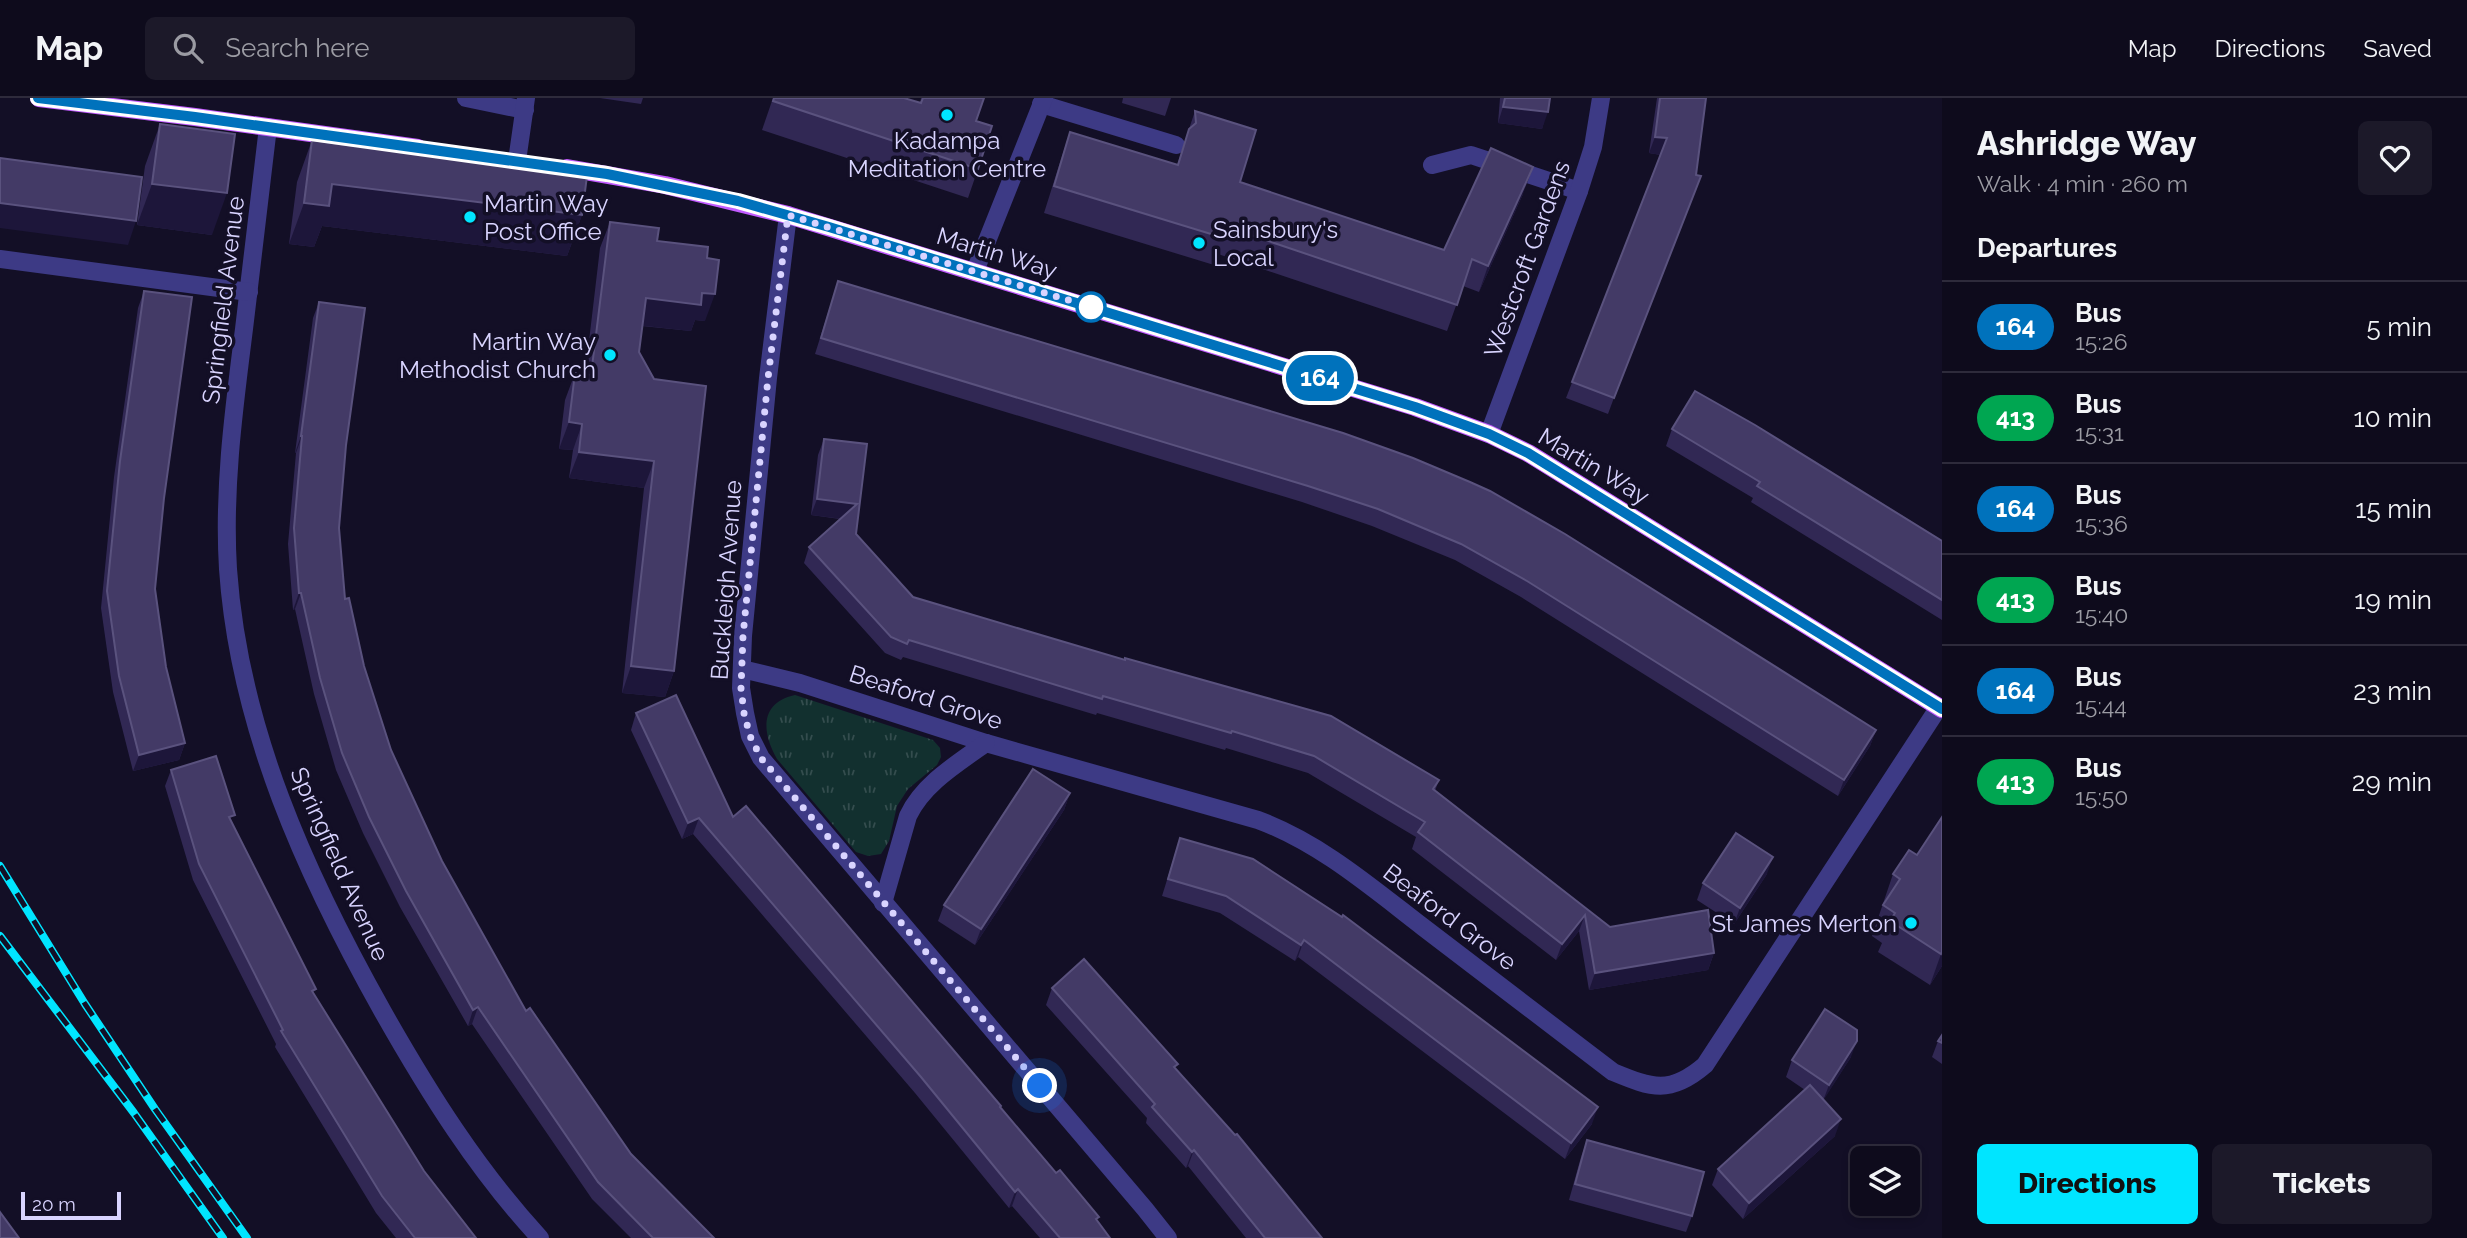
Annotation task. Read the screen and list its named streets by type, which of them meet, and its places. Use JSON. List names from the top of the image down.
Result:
{
  "streets": {
    "main road": ["Martin Way"],
    "street": [
      "Westcroft Gardens",
      "Springfield Avenue",
      "Buckleigh Avenue",
      "Beaford Grove"
    ]
  },
  "crossings": [
    ["Martin Way", "Westcroft Gardens"],
    ["Martin Way", "Buckleigh Avenue"],
    ["Martin Way", "Beaford Grove"],
    ["Buckleigh Avenue", "Beaford Grove"]
  ],
  "places": [
    "Kadampa Meditation Centre",
    "Martin Way Post Office",
    "Sainsbury's Local",
    "Martin Way Methodist Church",
    "St James Merton"
  ],
  "lines": ["bus line 164"],
  "scale_bar": "20 m",
  "page": {
    "header": "Map",
    "search": "Search here",
    "nav": ["Map", "Directions", "Saved"],
    "on_map": "164",
    "heading": [
      ["Ashridge Way", "Walk · 4 min · 260 m"],
      "Departures"
    ],
    "list": [
      {
        "mark": "164",
        "name": "Bus",
        "note": "15:26",
        "value": "5 min"
      },
      {
        "mark": "413",
        "name": "Bus",
        "note": "15:31",
        "value": "10 min"
      },
      {
        "mark": "164",
        "name": "Bus",
        "note": "15:36",
        "value": "15 min"
      },
      {
        "mark": "413",
        "name": "Bus",
        "note": "15:40",
        "value": "19 min"
      },
      {
        "mark": "164",
        "name": "Bus",
        "note": "15:44",
        "value": "23 min"
      },
      {
        "mark": "413",
        "name": "Bus",
        "note": "15:50",
        "value": "29 min"
      }
    ],
    "buttons": ["Directions", "Tickets"],
    "scale": "20 m"
  }
}
